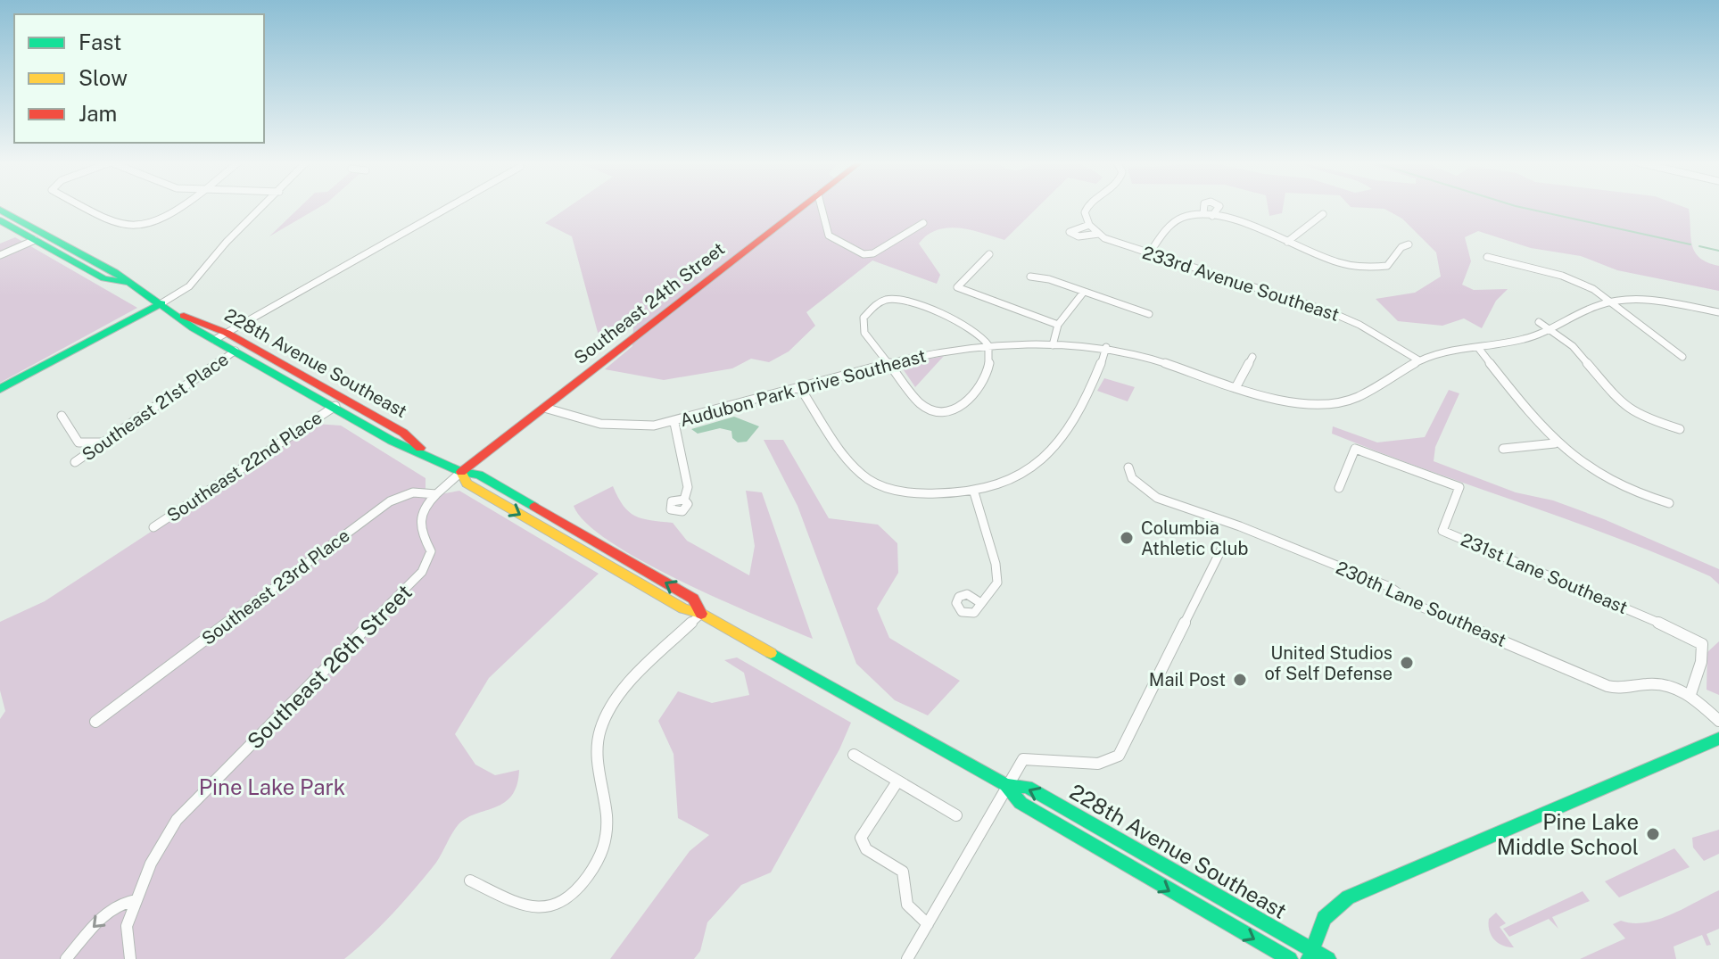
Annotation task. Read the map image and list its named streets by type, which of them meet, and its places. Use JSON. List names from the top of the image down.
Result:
{
  "streets": {
    "main road": ["Southeast 24th Street", "228th Avenue Southeast"],
    "street": [
      "233rd Avenue Southeast",
      "Audubon Park Drive Southeast",
      "Southeast 21st Place",
      "Southeast 22nd Place",
      "231st Lane Southeast",
      "Southeast 23rd Place",
      "230th Lane Southeast",
      "Southeast 26th Street"
    ]
  },
  "crossings": [
    ["233rd Avenue Southeast", "Audubon Park Drive Southeast"],
    ["Southeast 24th Street", "228th Avenue Southeast"],
    ["Southeast 24th Street", "Audubon Park Drive Southeast"],
    ["228th Avenue Southeast", "Southeast 21st Place"],
    ["228th Avenue Southeast", "Southeast 22nd Place"],
    ["231st Lane Southeast", "230th Lane Southeast"],
    ["Southeast 23rd Place", "Southeast 26th Street"]
  ],
  "parks": ["Pine Lake Park"],
  "places": [
    "Columbia Athletic Club",
    "United Studios of Self Defense",
    "Mail Post",
    "Pine Lake Middle School"
  ],
  "legend": ["Fast", "Slow", "Jam"]
}
